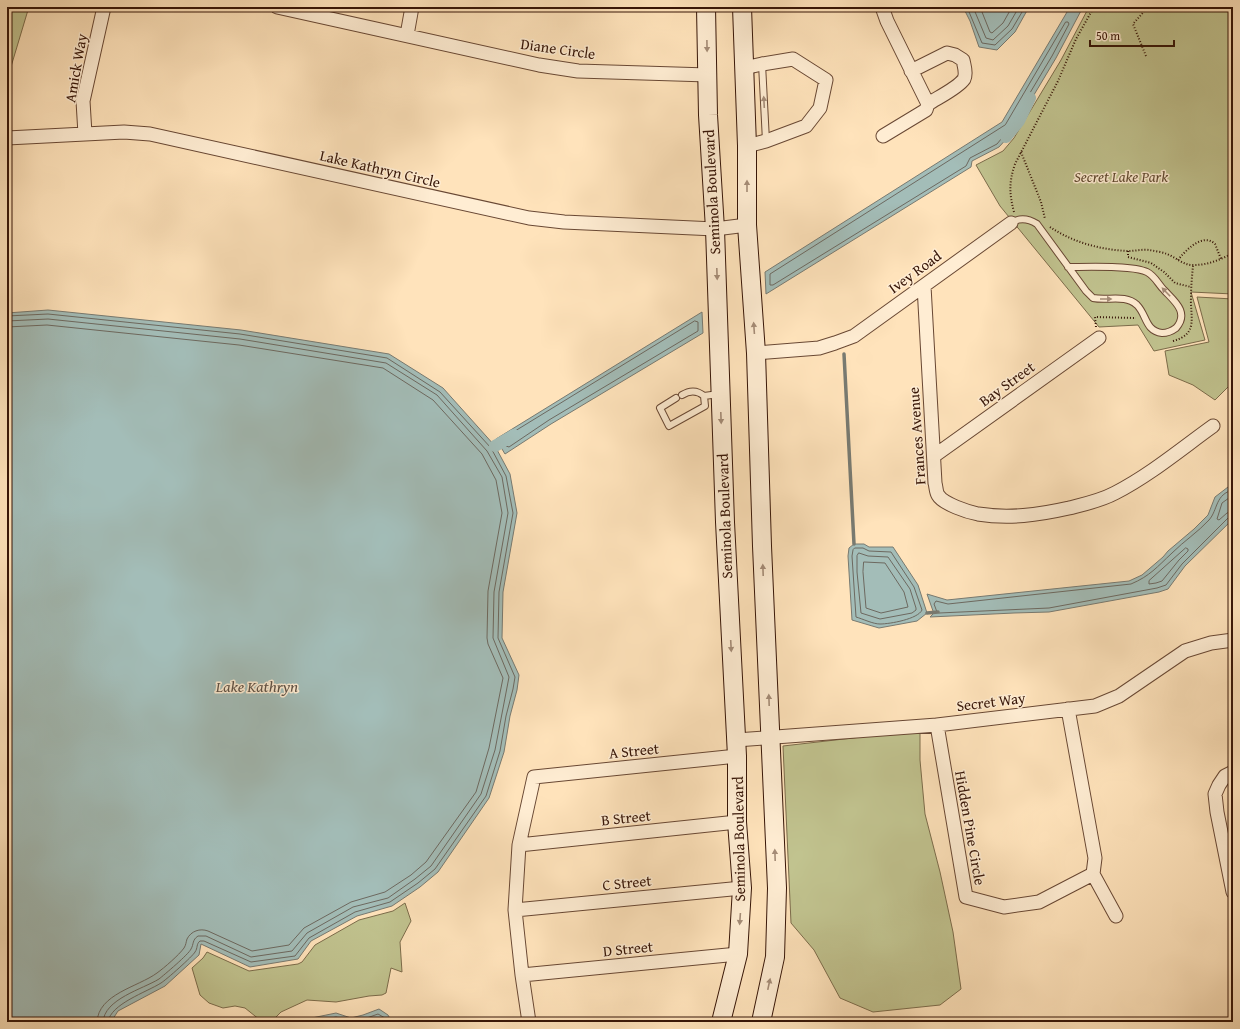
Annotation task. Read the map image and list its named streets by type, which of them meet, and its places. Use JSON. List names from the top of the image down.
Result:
{
  "streets": {
    "main road": ["Seminola Boulevard"],
    "street": [
      "Diane Circle",
      "Amick Way",
      "Lake Kathryn Circle",
      "Ivey Road",
      "Bay Street",
      "Frances Avenue",
      "Secret Way",
      "A Street",
      "B Street",
      "Hidden Pine Circle",
      "C Street",
      "D Street"
    ]
  },
  "crossings": [
    ["Diane Circle", "Seminola Boulevard"],
    ["Amick Way", "Lake Kathryn Circle"],
    ["Lake Kathryn Circle", "Seminola Boulevard"],
    ["Seminola Boulevard", "Secret Way"],
    ["Seminola Boulevard", "A Street"],
    ["Seminola Boulevard", "B Street"],
    ["Seminola Boulevard", "C Street"],
    ["Seminola Boulevard", "D Street"],
    ["Ivey Road", "Frances Avenue"],
    ["Bay Street", "Frances Avenue"],
    ["Secret Way", "A Street"],
    ["Secret Way", "Hidden Pine Circle"],
    ["A Street", "B Street"]
  ],
  "water": ["Lake Kathryn"],
  "parks": ["Secret Lake Park"],
  "scale_bar": "50 m"
}
